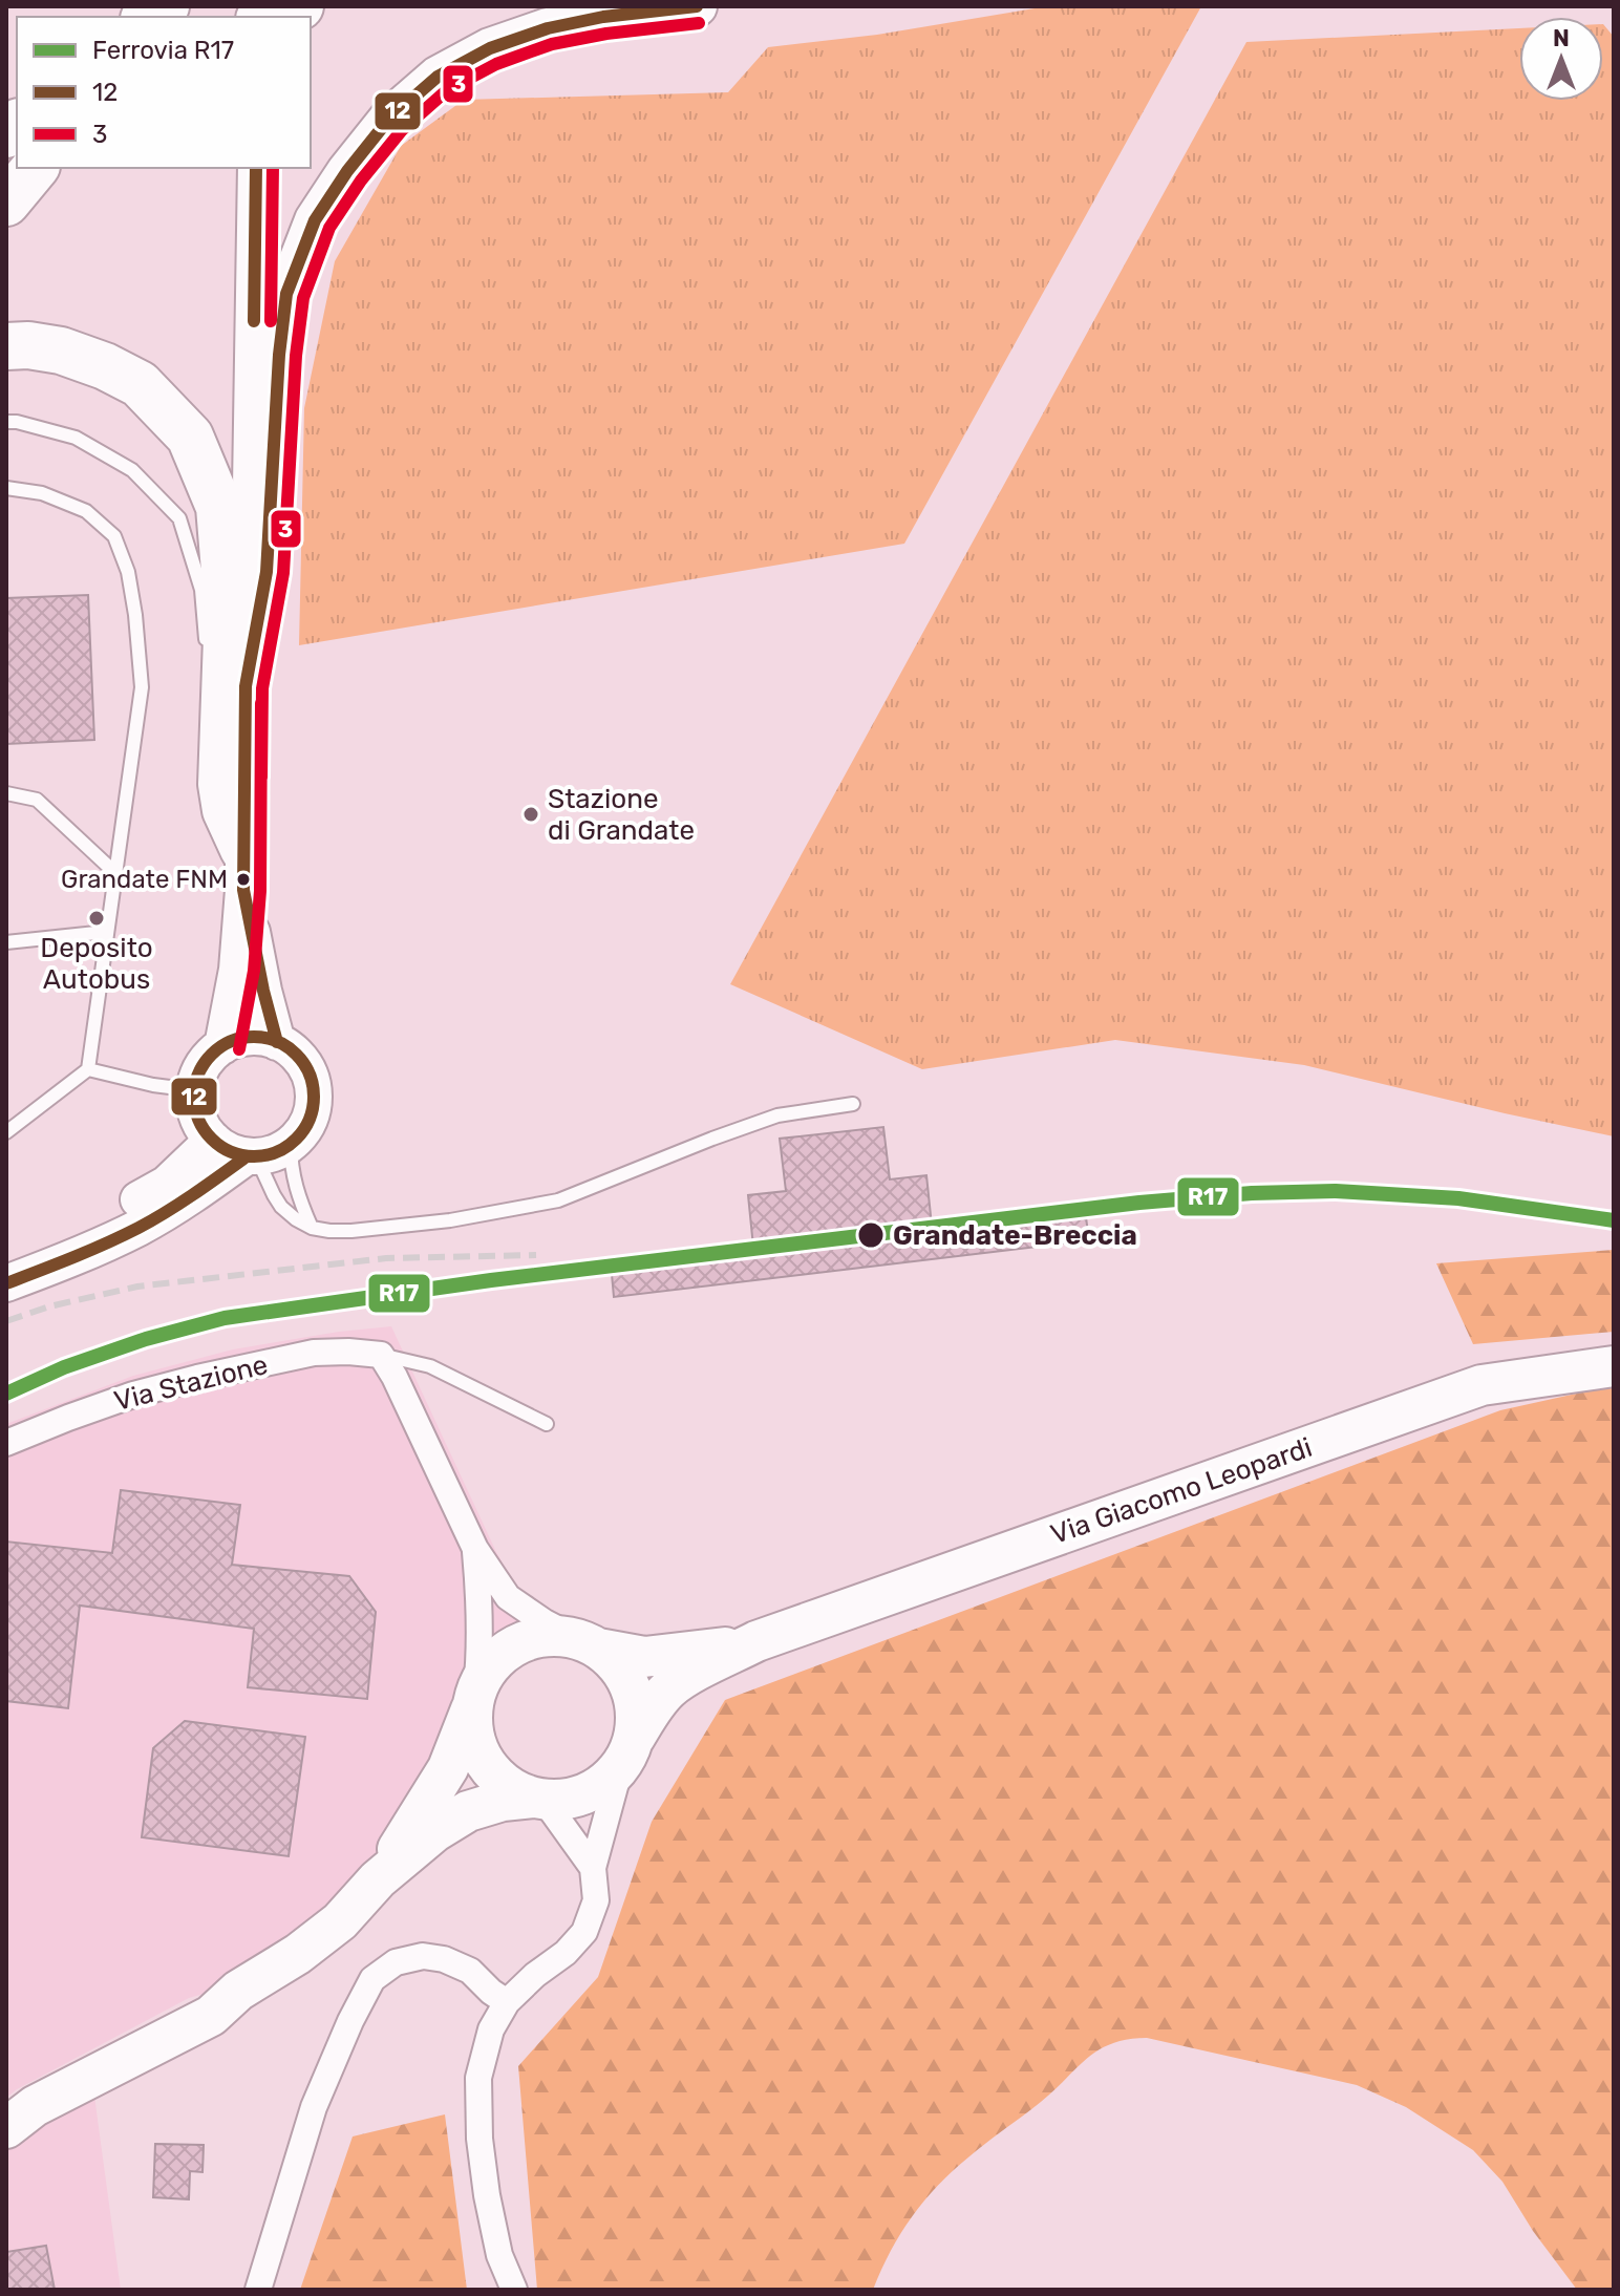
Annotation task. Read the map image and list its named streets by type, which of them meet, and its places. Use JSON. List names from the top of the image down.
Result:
{
  "streets": {
    "main road": ["Via Giacomo Leopardi"],
    "street": ["Via Stazione"]
  },
  "places": [
    "Stazione di Grandate",
    "Grandate FNM",
    "Deposito Autobus",
    "Grandate-Breccia"
  ],
  "lines": ["transit line 12", "transit line 3", "rail line R17"],
  "legend": ["Ferrovia R17", "12", "3"],
  "north": "top"
}
